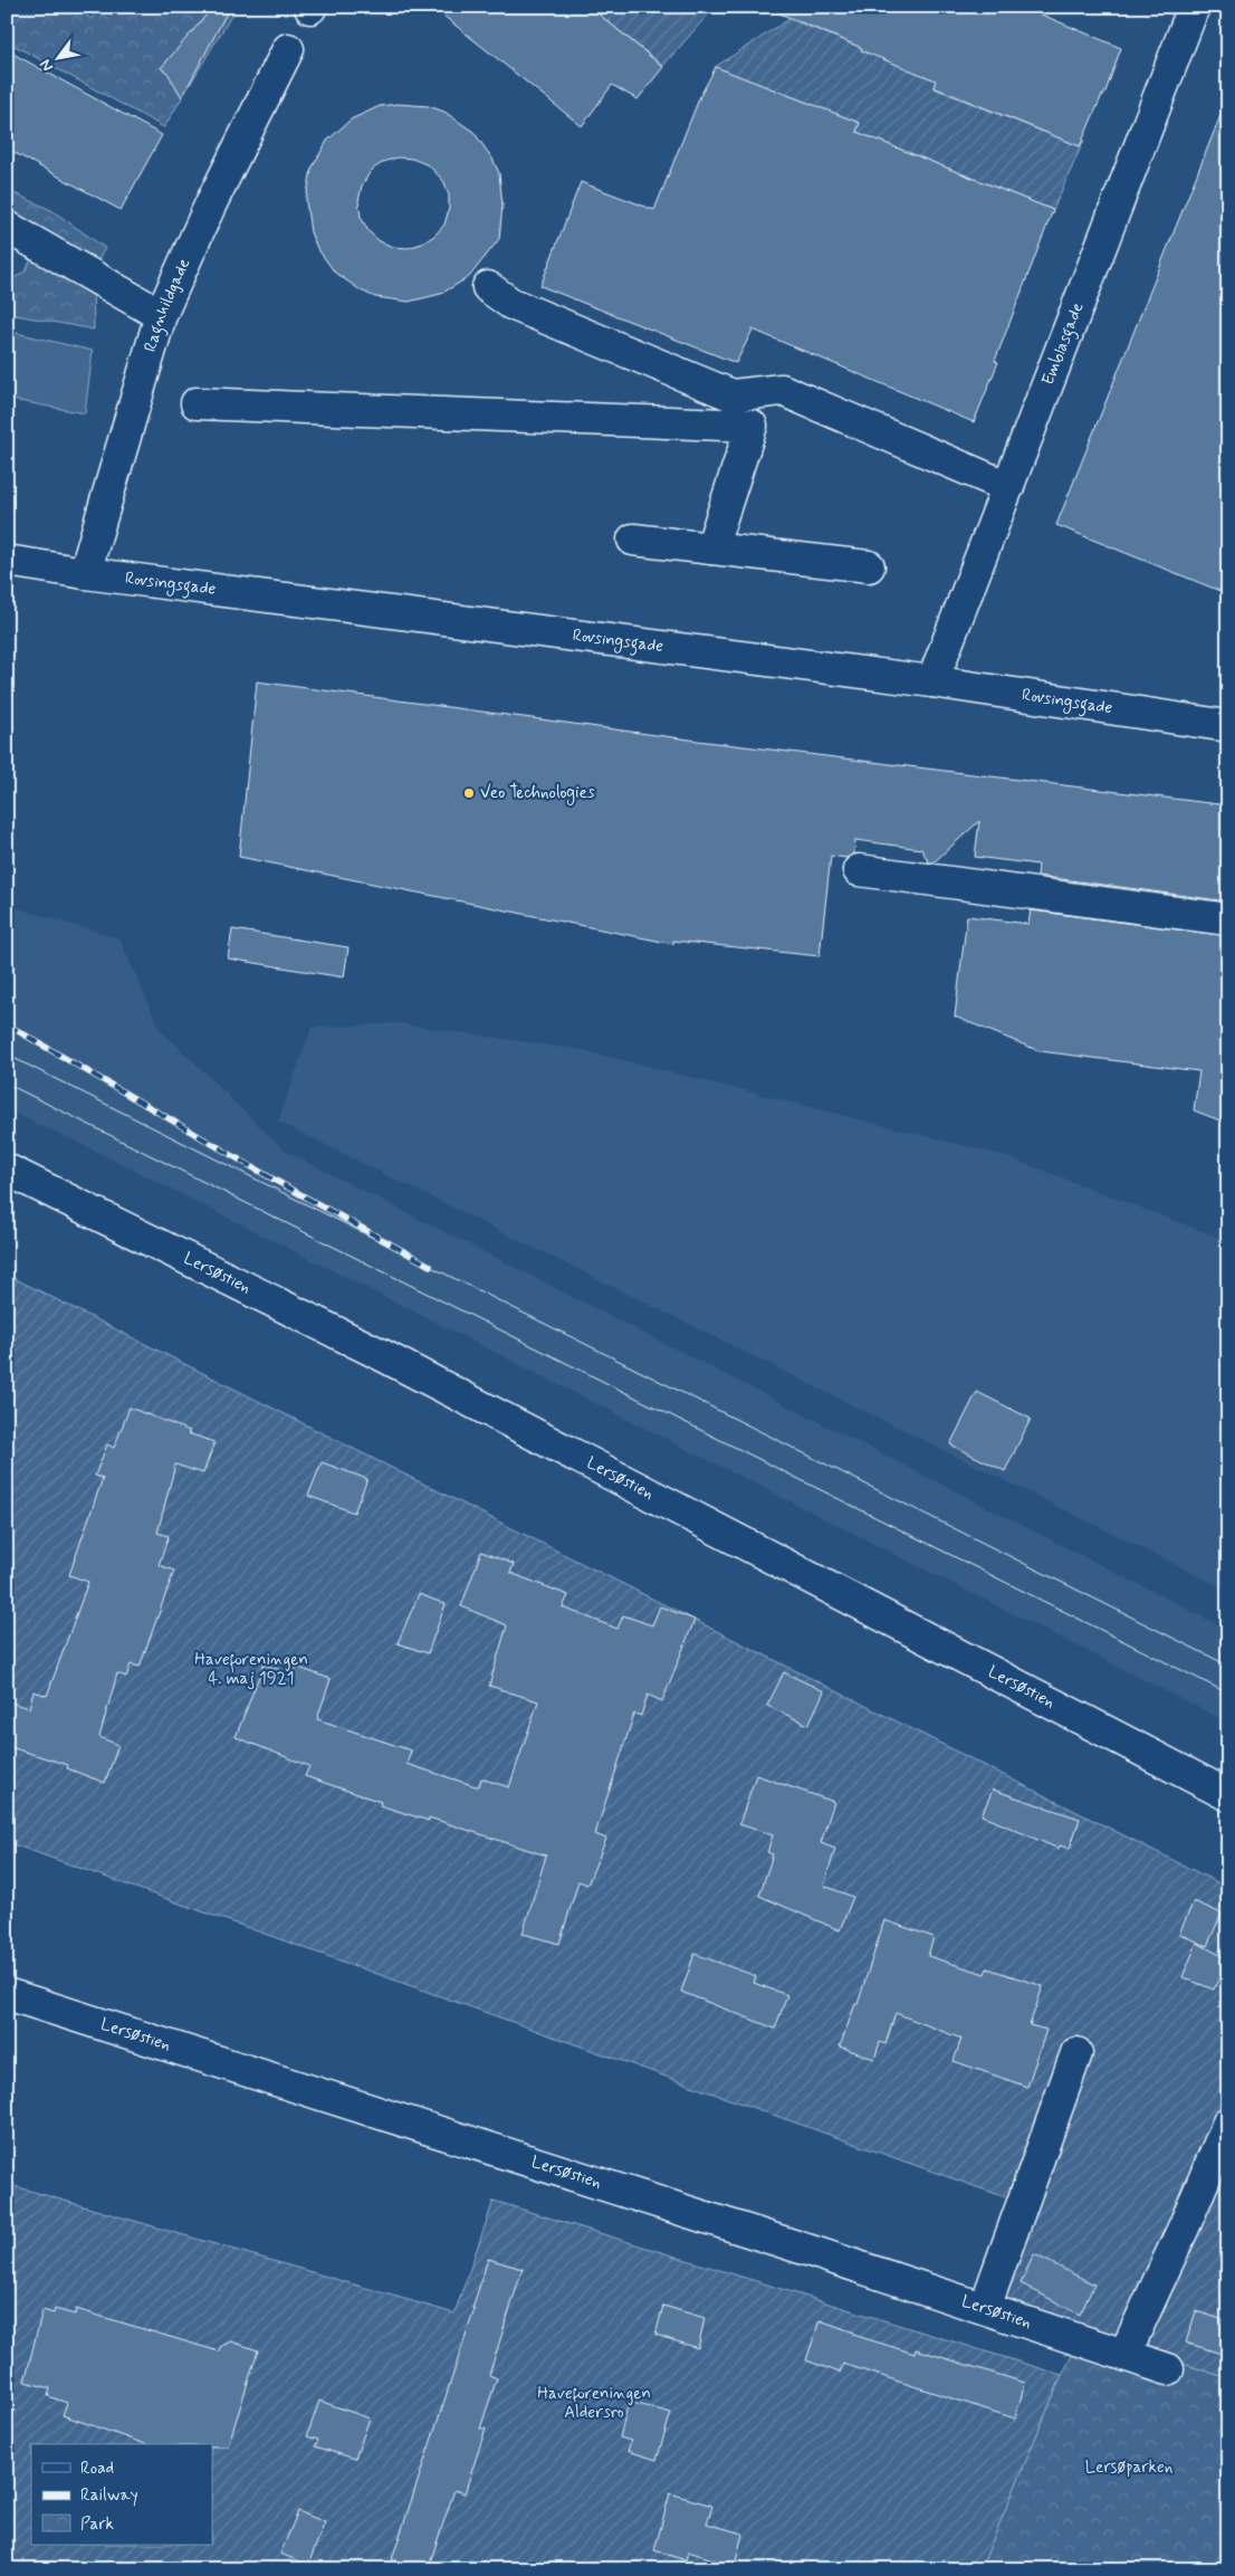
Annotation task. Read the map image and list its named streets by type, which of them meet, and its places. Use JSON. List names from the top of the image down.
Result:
{
  "streets": {
    "street": [
      "Ragnhildgade",
      "Emblasgade",
      "Rovsingsgade",
      "Lersøstien"
    ]
  },
  "crossings": [
    ["Ragnhildgade", "Rovsingsgade"],
    ["Emblasgade", "Rovsingsgade"]
  ],
  "parks": ["Haveforeningen 4. maj 1921", "Haveforeningen Aldersro", "Lersøparken"],
  "places": ["Veo Technologies"],
  "legend": ["Road", "Railway", "Park"],
  "north": "bottom left"
}
